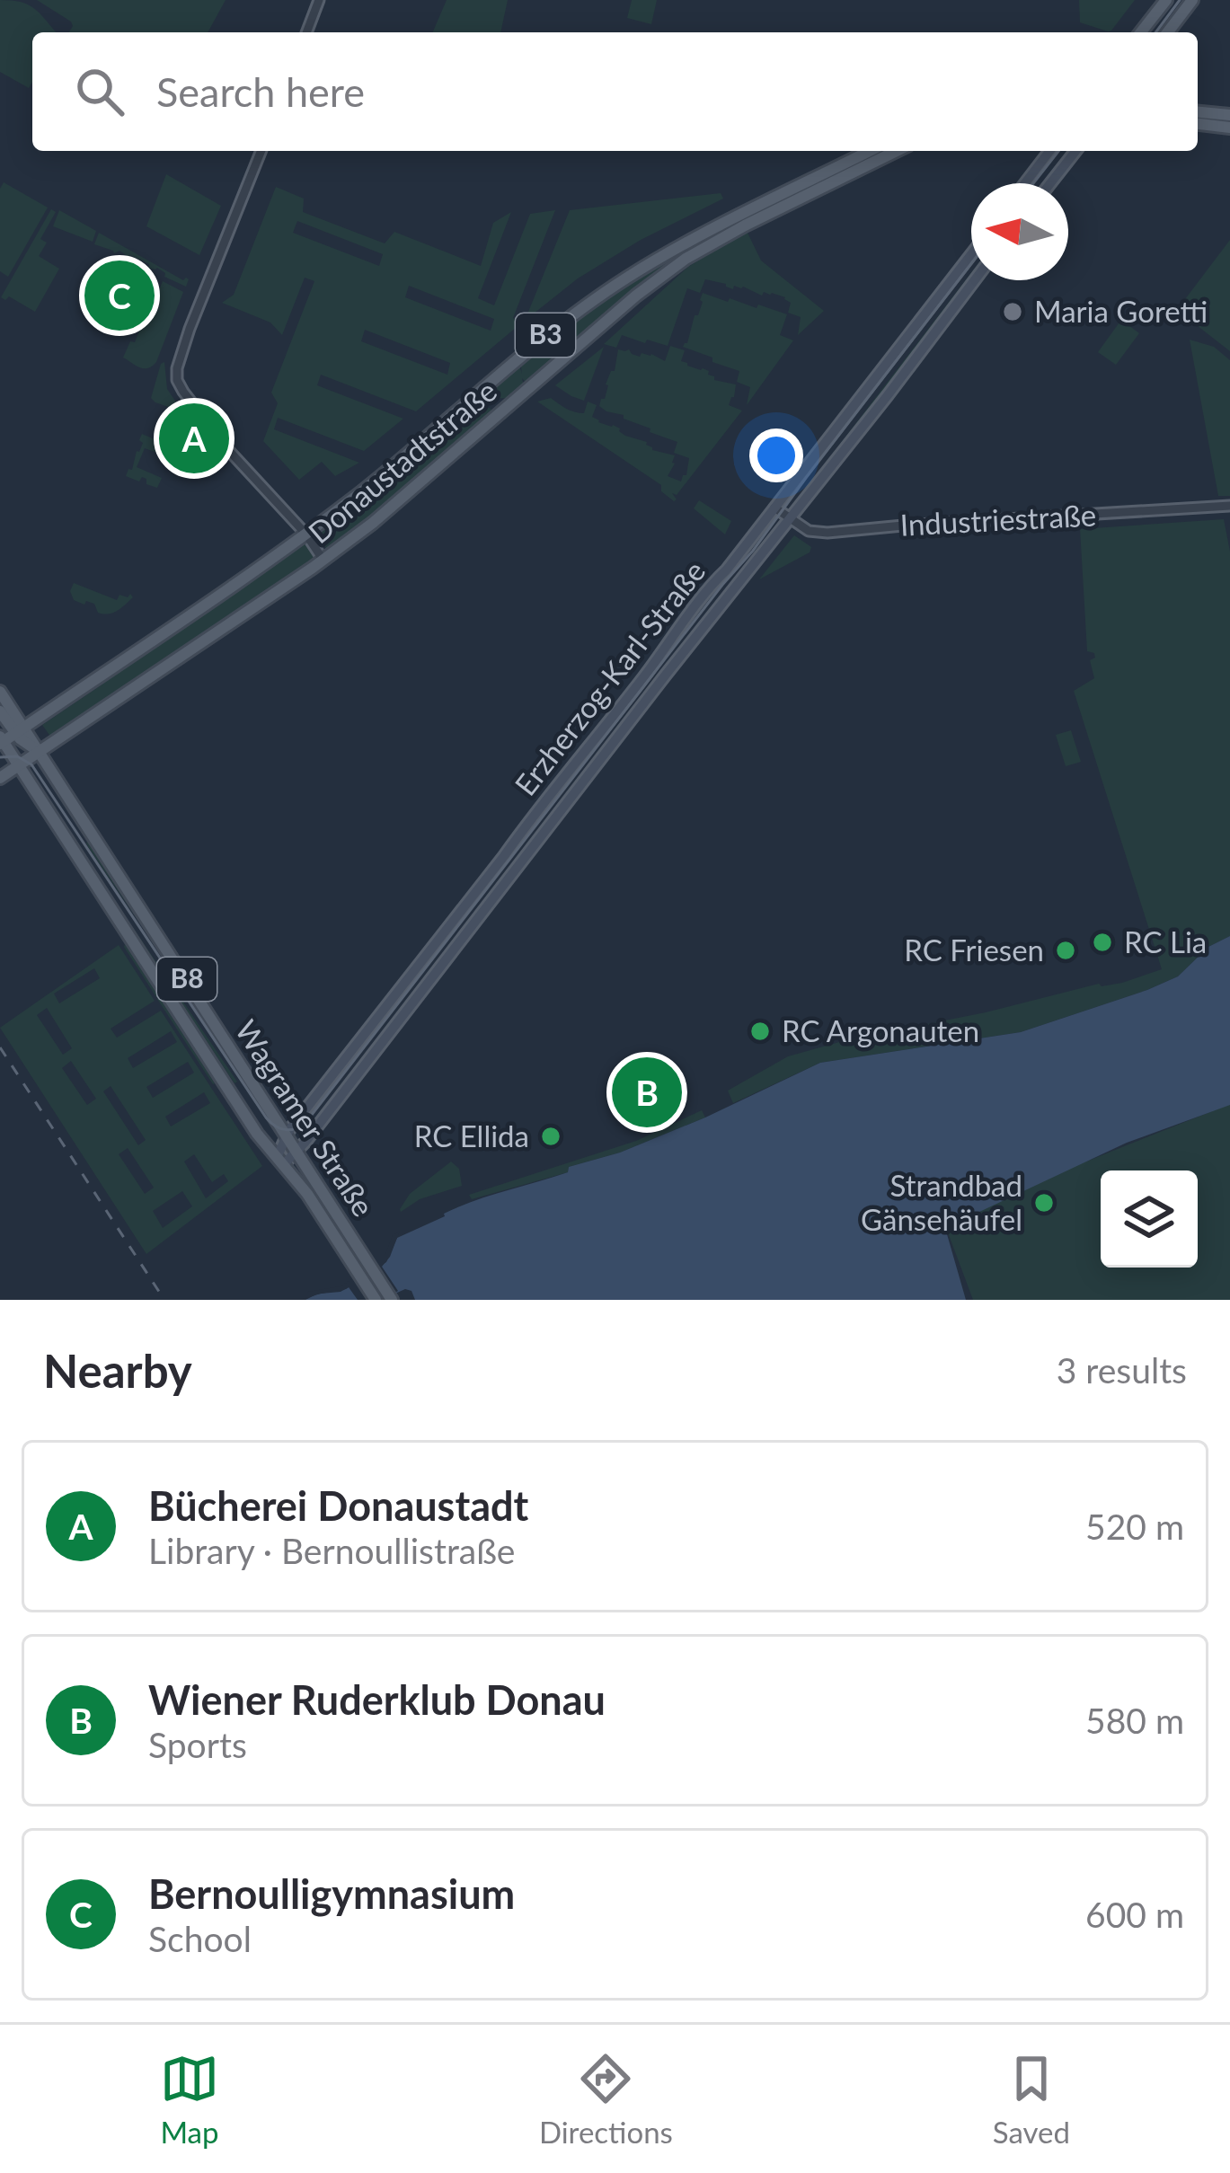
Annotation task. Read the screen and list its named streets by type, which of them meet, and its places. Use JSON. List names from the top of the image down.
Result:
{
  "streets": {
    "main road": [
      "B3",
      "Donaustadtstraße",
      "Erzherzog-Karl-Straße",
      "B8",
      "Wagramer Straße"
    ],
    "street": ["Industriestraße"]
  },
  "crossings": [
    ["B3", "Donaustadtstraße"],
    ["B3", "Wagramer Straße"],
    ["Donaustadtstraße", "Wagramer Straße"],
    ["Industriestraße", "Erzherzog-Karl-Straße"],
    ["Erzherzog-Karl-Straße", "Wagramer Straße"]
  ],
  "places": [
    "Maria Goretti",
    "RC Lia",
    "RC Friesen",
    "RC Argonauten",
    "RC Ellida",
    "Strandbad Gänsehäufel"
  ],
  "north": "left",
  "page": {
    "search": "Search here",
    "pins": ["C", "A", "B"],
    "heading": ["Nearby", "3 results"],
    "list": [
      {
        "mark": "A",
        "name": "Bücherei Donaustadt",
        "note": "Library · Bernoullistraße",
        "value": "520 m"
      },
      {
        "mark": "B",
        "name": "Wiener Ruderklub Donau",
        "note": "Sports",
        "value": "580 m"
      },
      {
        "mark": "C",
        "name": "Bernoulligymnasium",
        "note": "School",
        "value": "600 m"
      }
    ],
    "nav": ["Map", "Directions", "Saved"]
  }
}
